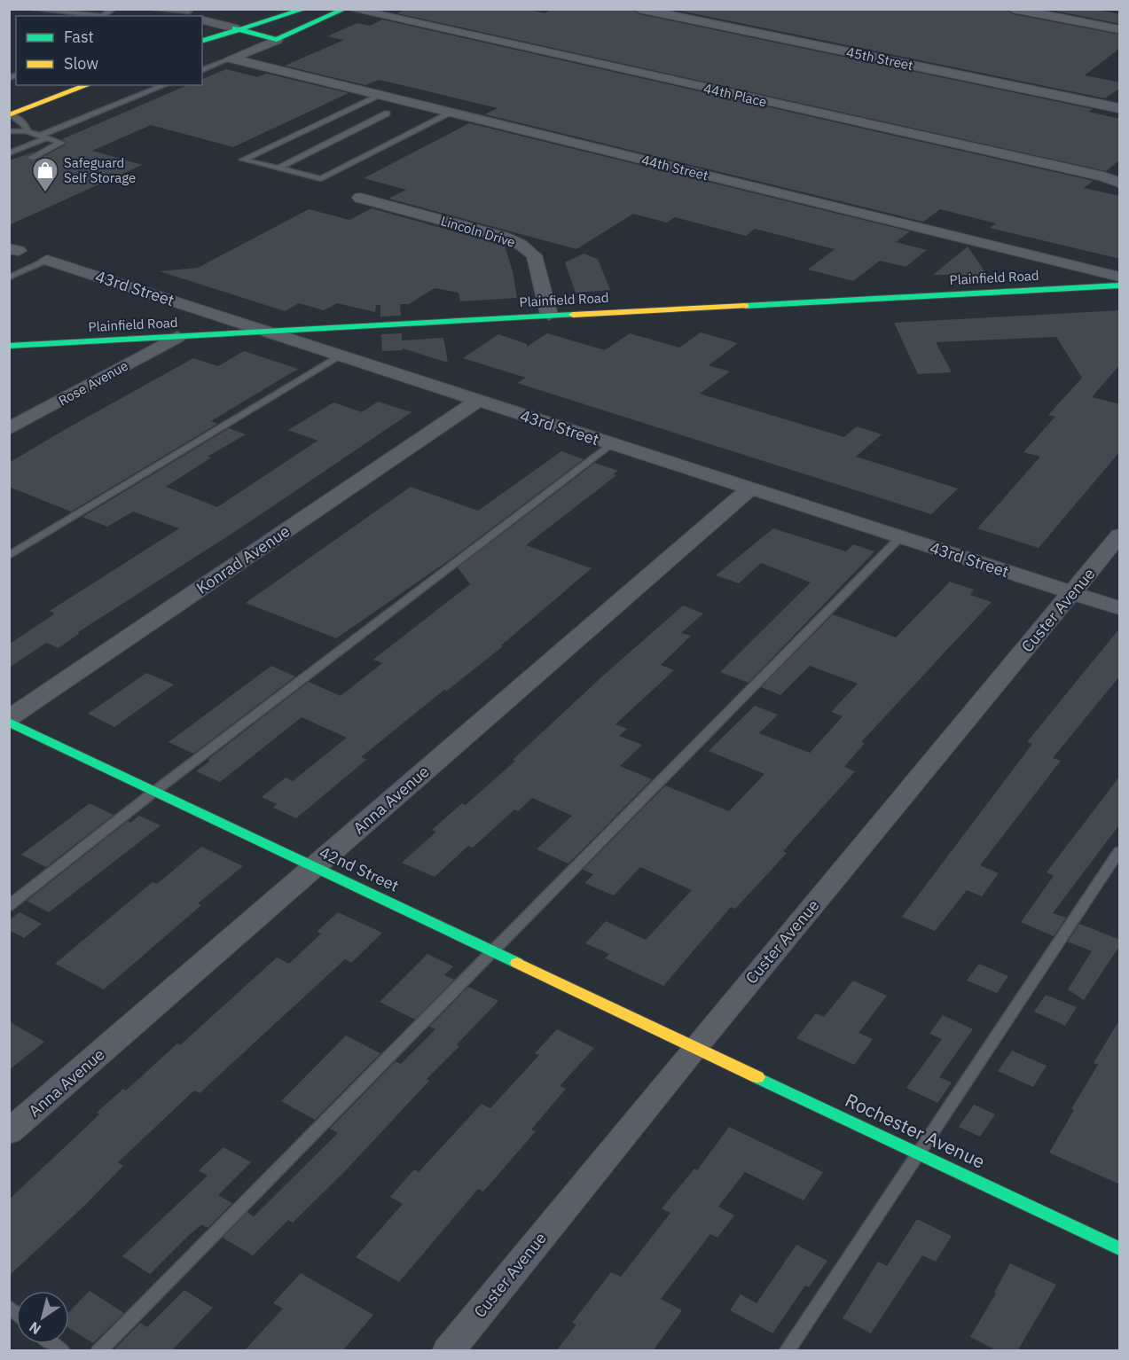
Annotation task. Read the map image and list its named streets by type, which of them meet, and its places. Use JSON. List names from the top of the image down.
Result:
{
  "streets": {
    "street": [
      "45th Street",
      "44th Place",
      "44th Street",
      "Lincoln Drive",
      "Plainfield Road",
      "43rd Street",
      "Rose Avenue",
      "Konrad Avenue",
      "Custer Avenue",
      "Anna Avenue",
      "42nd Street",
      "Rochester Avenue"
    ]
  },
  "crossings": [
    ["Lincoln Drive", "Plainfield Road"],
    ["Plainfield Road", "43rd Street"],
    ["Plainfield Road", "Rose Avenue"],
    ["43rd Street", "Konrad Avenue"],
    ["43rd Street", "Custer Avenue"],
    ["43rd Street", "Anna Avenue"],
    ["Konrad Avenue", "42nd Street"],
    ["Custer Avenue", "42nd Street"],
    ["Custer Avenue", "Rochester Avenue"],
    ["Anna Avenue", "42nd Street"],
    ["42nd Street", "Rochester Avenue"]
  ],
  "places": {
    "shop": ["Safeguard Self Storage"]
  },
  "legend": ["Fast", "Slow"],
  "north": "bottom left"
}
